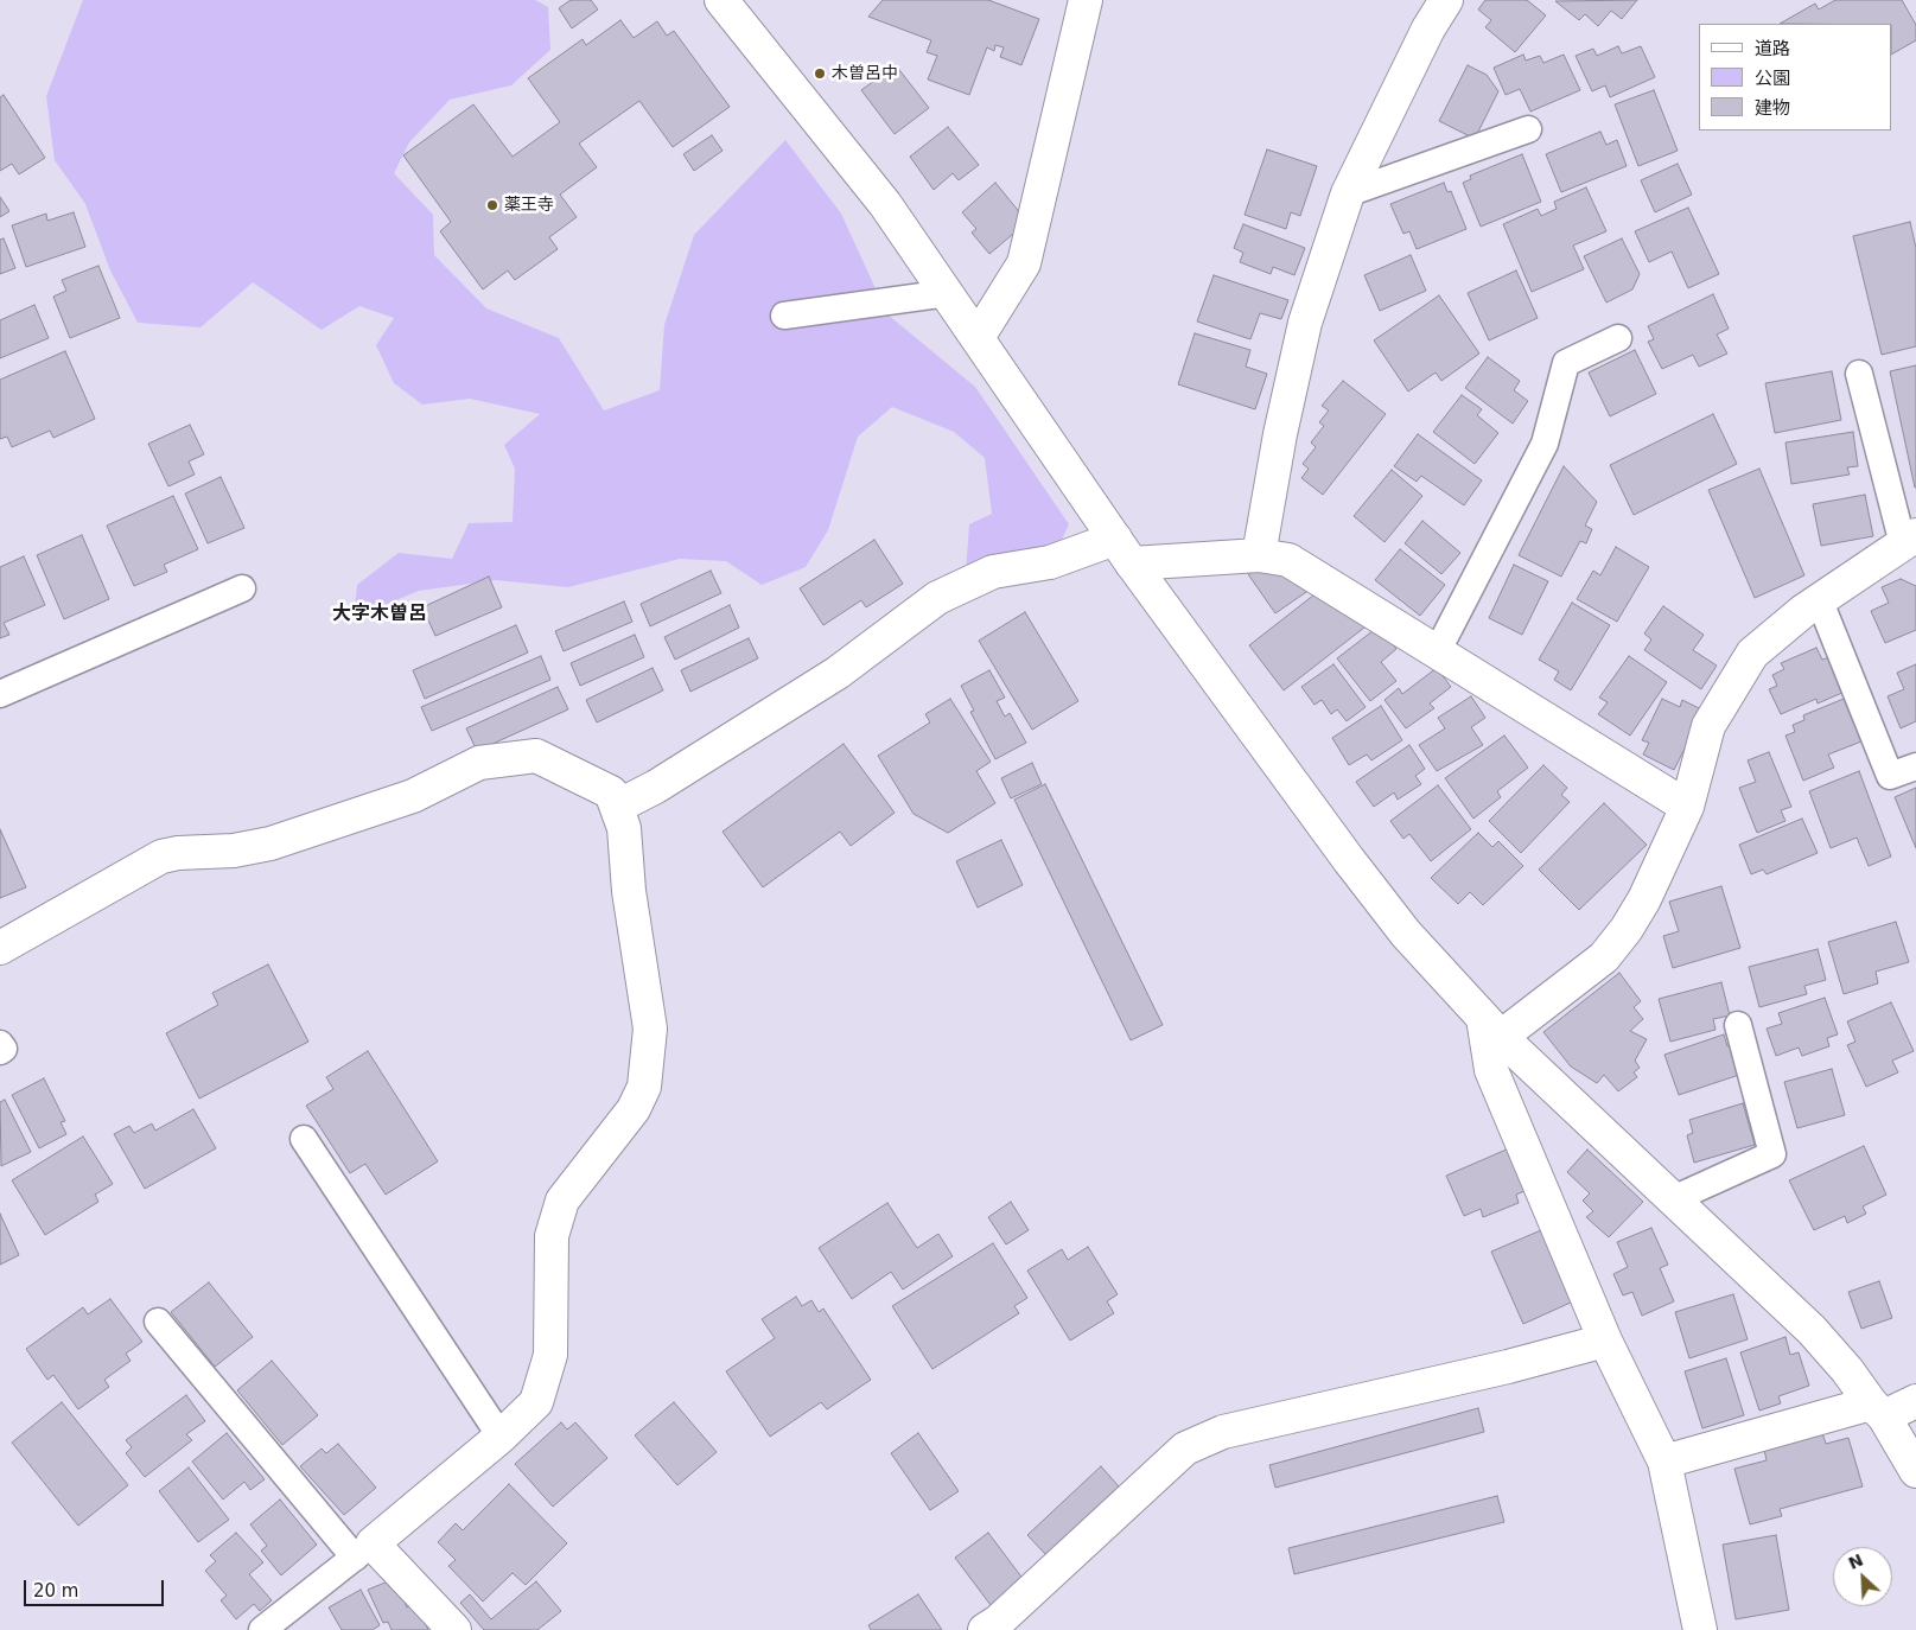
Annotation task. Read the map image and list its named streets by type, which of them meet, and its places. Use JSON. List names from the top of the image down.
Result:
{
  "districts": ["大字木曽呂"],
  "places": ["木曽呂中", "薬王寺"],
  "legend": ["道路", "公園", "建物"],
  "scale_bar": "20 m",
  "north": "top left"
}
